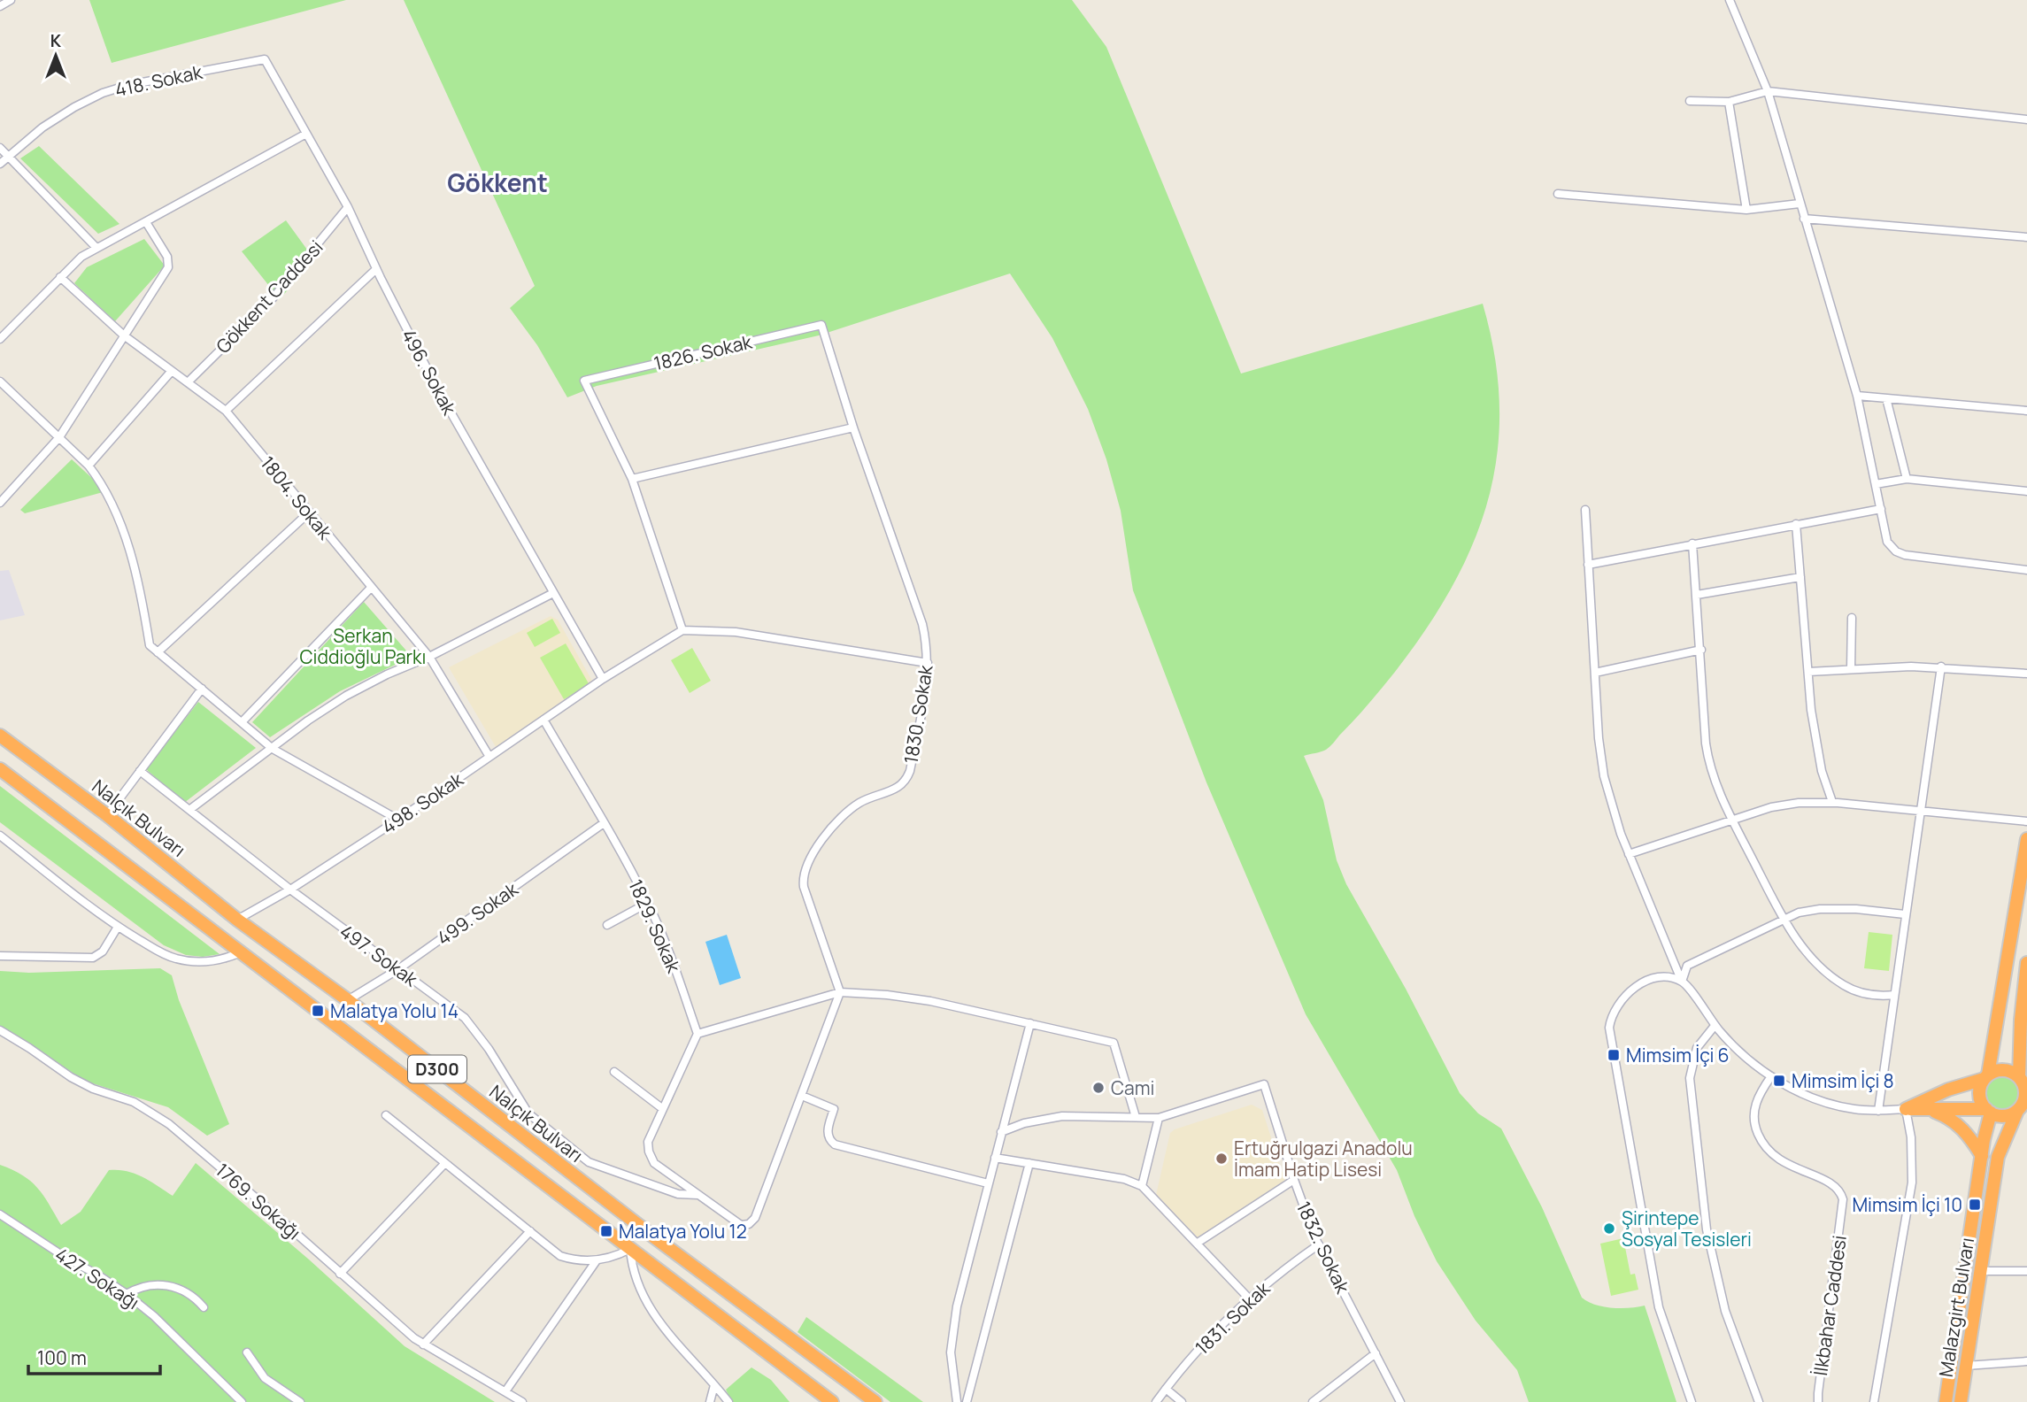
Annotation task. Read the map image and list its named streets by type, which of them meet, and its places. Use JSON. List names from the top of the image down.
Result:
{
  "streets": {
    "highway": ["Nalçık Bulvarı", "D300", "Malazgirt Bulvarı"],
    "street": [
      "418. Sokak",
      "Gökkent Caddesi",
      "1826. Sokak",
      "496. Sokak",
      "1804. Sokak",
      "1830. Sokak",
      "498. Sokak",
      "499. Sokak",
      "1829. Sokak",
      "497. Sokak",
      "1769. Sokağı",
      "1832. Sokak",
      "427. Sokağı",
      "İlkbahar Caddesi",
      "1831. Sokak"
    ]
  },
  "crossings": [
    ["418. Sokak", "496. Sokak"],
    ["Gökkent Caddesi", "496. Sokak"],
    ["Gökkent Caddesi", "1804. Sokak"],
    ["1826. Sokak", "1830. Sokak"],
    ["496. Sokak", "498. Sokak"],
    ["1804. Sokak", "498. Sokak"],
    ["498. Sokak", "Nalçık Bulvarı"],
    ["498. Sokak", "1829. Sokak"],
    ["498. Sokak", "497. Sokak"],
    ["Nalçık Bulvarı", "499. Sokak"],
    ["499. Sokak", "1829. Sokak"],
    ["499. Sokak", "497. Sokak"],
    ["1832. Sokak", "1831. Sokak"]
  ],
  "districts": ["Gökkent"],
  "parks": ["Serkan Ciddioğlu Parkı"],
  "places": {
    "transit": [
      "Malatya Yolu 14",
      "Mimsim İçi 6",
      "Mimsim İçi 8",
      "Mimsim İçi 10",
      "Malatya Yolu 12"
    ],
    "other": ["Cami", "Ertuğrulgazi Anadolu İmam Hatip Lisesi", "Şirintepe Sosyal Tesisleri"]
  },
  "scale_bar": "100 m",
  "north": "top"
}
